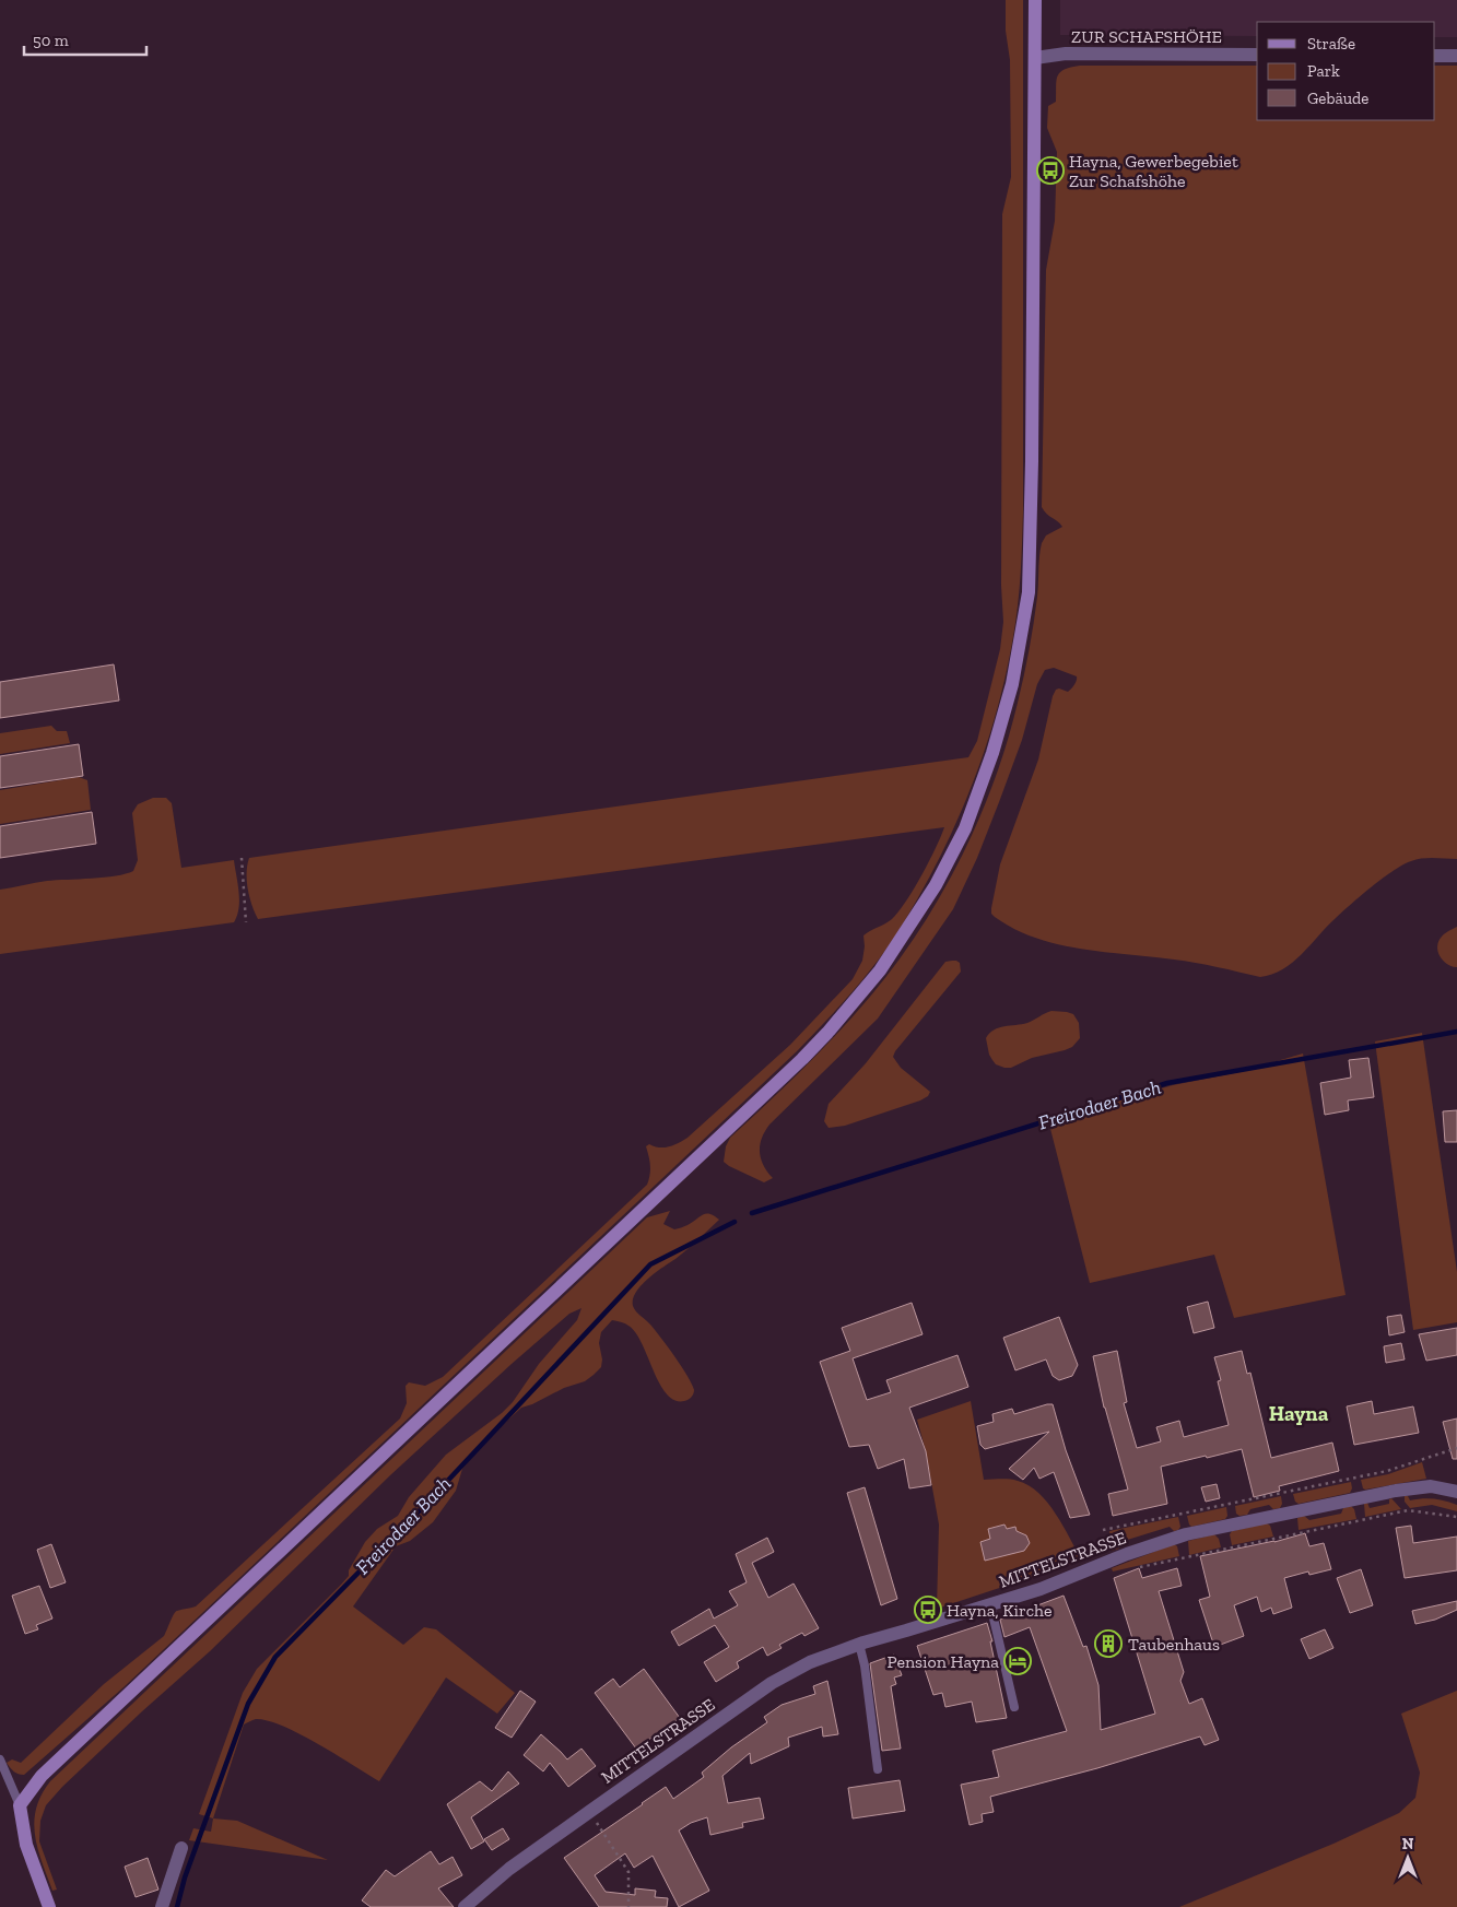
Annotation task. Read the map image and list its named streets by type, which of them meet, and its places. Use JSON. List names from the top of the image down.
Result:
{
  "streets": {
    "street": ["ZUR SCHAFSHÖHE", "MITTELSTRASSE"]
  },
  "districts": ["Hayna"],
  "water": ["Freirodaer Bach"],
  "places": {
    "bus stop": ["Hayna, Gewerbegebiet Zur Schafshöhe", "Hayna, Kirche"],
    "building": ["Taubenhaus"],
    "hotel": ["Pension Hayna"]
  },
  "legend": ["Straße", "Park", "Gebäude"],
  "scale_bar": "50 m",
  "north": "top"
}
